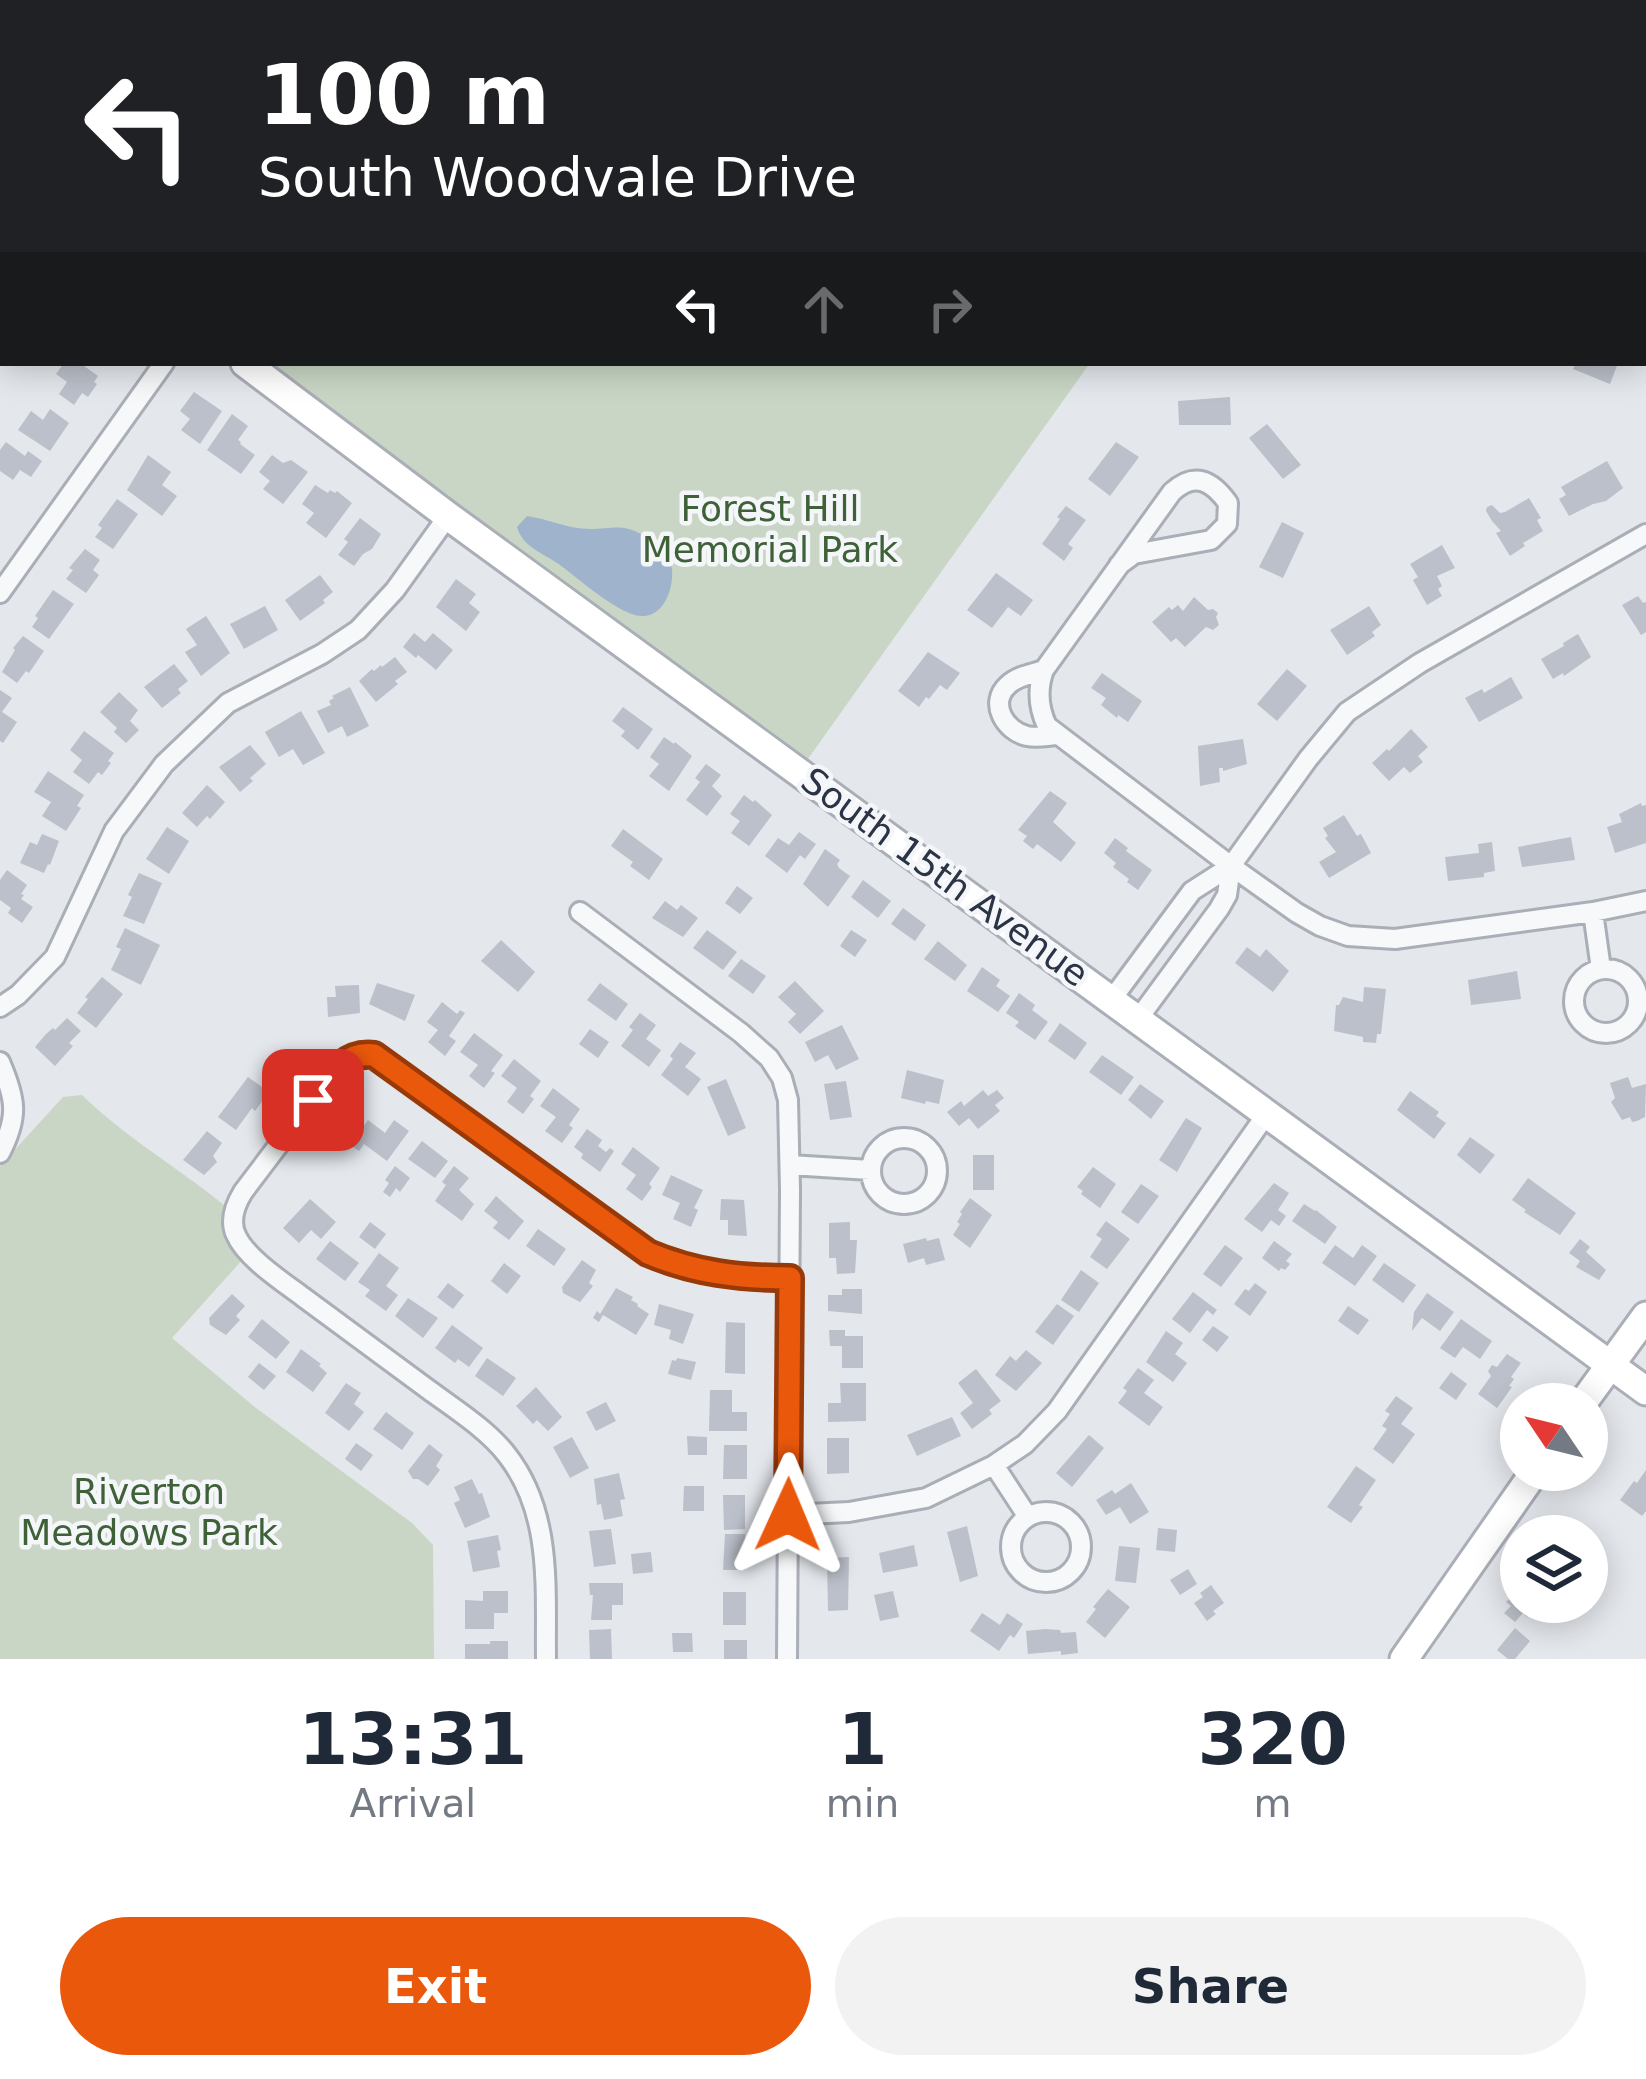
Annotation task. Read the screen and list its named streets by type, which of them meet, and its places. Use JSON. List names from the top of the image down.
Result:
{
  "streets": {
    "street": ["South 15th Avenue"]
  },
  "parks": ["Forest Hill Memorial Park", "Riverton Meadows Park"],
  "north": "top left",
  "page": {
    "turn": ["100 m", "South Woodvale Drive"],
    "eta": [
      "13:31",
      "Arrival",
      "1",
      "min",
      "320",
      "m"
    ],
    "buttons": ["Exit", "Share"]
  }
}
